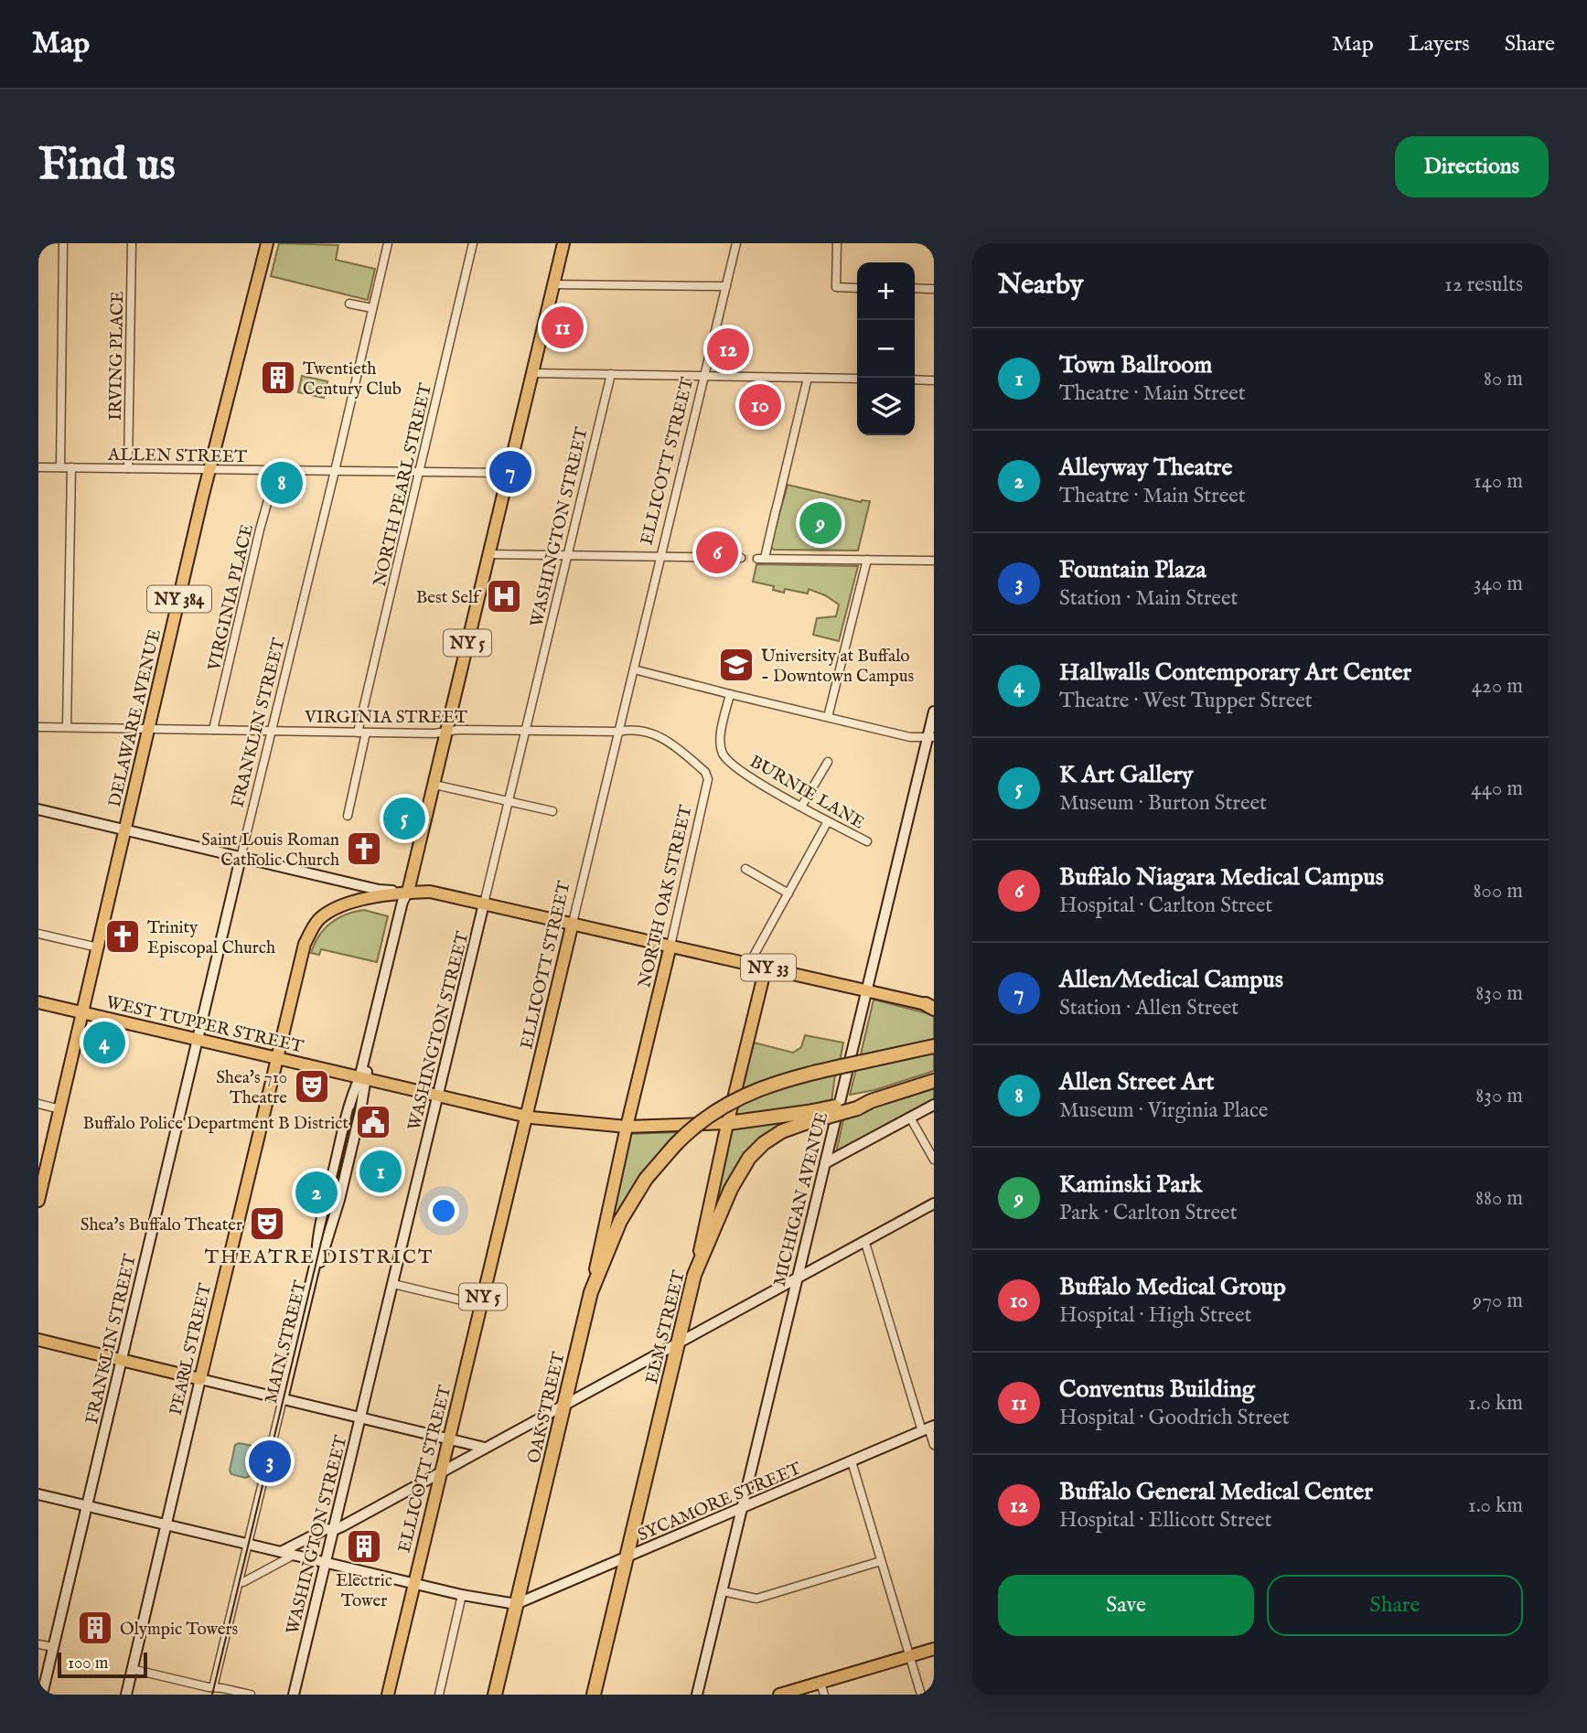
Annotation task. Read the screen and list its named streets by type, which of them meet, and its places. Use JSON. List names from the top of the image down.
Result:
{
  "streets": {
    "highway": ["ELM STREET", "OAK STREET"],
    "main road": [
      "ELLICOTT STREET",
      "NY 384",
      "NY 5",
      "DELAWARE AVENUE",
      "NORTH OAK STREET",
      "NY 33",
      "WEST TUPPER STREET",
      "PEARL STREET"
    ],
    "street": [
      "IRVING PLACE",
      "ALLEN STREET",
      "NORTH PEARL STREET",
      "WASHINGTON STREET",
      "VIRGINIA PLACE",
      "VIRGINIA STREET",
      "FRANKLIN STREET",
      "BURNIE LANE",
      "MICHIGAN AVENUE",
      "MAIN STREET",
      "SYCAMORE STREET"
    ]
  },
  "crossings": [
    ["IRVING PLACE", "ALLEN STREET"],
    ["ALLEN STREET", "NORTH PEARL STREET"],
    ["ALLEN STREET", "VIRGINIA PLACE"],
    ["ALLEN STREET", "NY 5"],
    ["ALLEN STREET", "DELAWARE AVENUE"],
    ["ALLEN STREET", "FRANKLIN STREET"],
    ["ELLICOTT STREET", "VIRGINIA STREET"],
    ["ELLICOTT STREET", "NORTH OAK STREET"],
    ["ELLICOTT STREET", "NY 33"],
    ["ELLICOTT STREET", "WEST TUPPER STREET"],
    ["ELLICOTT STREET", "PEARL STREET"],
    ["NORTH PEARL STREET", "VIRGINIA STREET"],
    ["WASHINGTON STREET", "VIRGINIA STREET"],
    ["WASHINGTON STREET", "WEST TUPPER STREET"],
    ["WASHINGTON STREET", "PEARL STREET"],
    ["VIRGINIA PLACE", "VIRGINIA STREET"],
    ["NY 5", "VIRGINIA STREET"],
    ["NY 5", "PEARL STREET"],
    ["VIRGINIA STREET", "DELAWARE AVENUE"],
    ["VIRGINIA STREET", "FRANKLIN STREET"],
    ["VIRGINIA STREET", "NORTH OAK STREET"],
    ["DELAWARE AVENUE", "WEST TUPPER STREET"],
    ["FRANKLIN STREET", "WEST TUPPER STREET"],
    ["NORTH OAK STREET", "NY 33"],
    ["NORTH OAK STREET", "WEST TUPPER STREET"],
    ["NORTH OAK STREET", "OAK STREET"],
    ["NY 33", "MICHIGAN AVENUE"],
    ["NY 33", "ELM STREET"],
    ["NY 33", "PEARL STREET"],
    ["WEST TUPPER STREET", "ELM STREET"],
    ["WEST TUPPER STREET", "MAIN STREET"],
    ["WEST TUPPER STREET", "PEARL STREET"],
    ["WEST TUPPER STREET", "OAK STREET"],
    ["MICHIGAN AVENUE", "SYCAMORE STREET"],
    ["ELM STREET", "SYCAMORE STREET"],
    ["OAK STREET", "SYCAMORE STREET"]
  ],
  "districts": ["THEATRE DISTRICT"],
  "places": {
    "building": ["Twentieth Century Club", "Electric Tower", "Olympic Towers"],
    "hospital": ["Best Self"],
    "school or university": ["University at Buffalo - Downtown Campus"],
    "church": ["Saint Louis Roman Catholic Church", "Trinity Episcopal Church"],
    "theatre": ["Shea's 710 Theatre", "Shea's Buffalo Theater"],
    "public building": ["Buffalo Police Department B District"]
  },
  "scale_bar": "100 m",
  "page": {
    "header": "Map",
    "nav": ["Map", "Layers", "Share"],
    "buttons": [
      "Directions",
      ["Save", "Share"]
    ],
    "title": "Find us",
    "heading": ["Nearby", "12 results"],
    "map_buttons": ["+", "−"],
    "pins": [
      "11",
      "12",
      "10",
      "7",
      "8",
      "9",
      "6",
      "5",
      "4",
      "1",
      "2",
      "3"
    ],
    "list": [
      {
        "mark": "1",
        "name": "Town Ballroom",
        "note": "Theatre · Main Street",
        "value": "80 m"
      },
      {
        "mark": "2",
        "name": "Alleyway Theatre",
        "note": "Theatre · Main Street",
        "value": "140 m"
      },
      {
        "mark": "3",
        "name": "Fountain Plaza",
        "note": "Station · Main Street",
        "value": "340 m"
      },
      {
        "mark": "4",
        "name": "Hallwalls Contemporary Art Center",
        "note": "Theatre · West Tupper Street",
        "value": "420 m"
      },
      {
        "mark": "5",
        "name": "K Art Gallery",
        "note": "Museum · Burton Street",
        "value": "440 m"
      },
      {
        "mark": "6",
        "name": "Buffalo Niagara Medical Campus",
        "note": "Hospital · Carlton Street",
        "value": "800 m"
      },
      {
        "mark": "7",
        "name": "Allen/Medical Campus",
        "note": "Station · Allen Street",
        "value": "830 m"
      },
      {
        "mark": "8",
        "name": "Allen Street Art",
        "note": "Museum · Virginia Place",
        "value": "830 m"
      },
      {
        "mark": "9",
        "name": "Kaminski Park",
        "note": "Park · Carlton Street",
        "value": "880 m"
      },
      {
        "mark": "10",
        "name": "Buffalo Medical Group",
        "note": "Hospital · High Street",
        "value": "970 m"
      },
      {
        "mark": "11",
        "name": "Conventus Building",
        "note": "Hospital · Goodrich Street",
        "value": "1.0 km"
      },
      {
        "mark": "12",
        "name": "Buffalo General Medical Center",
        "note": "Hospital · Ellicott Street",
        "value": "1.0 km"
      }
    ],
    "scale": "100 m"
  }
}
